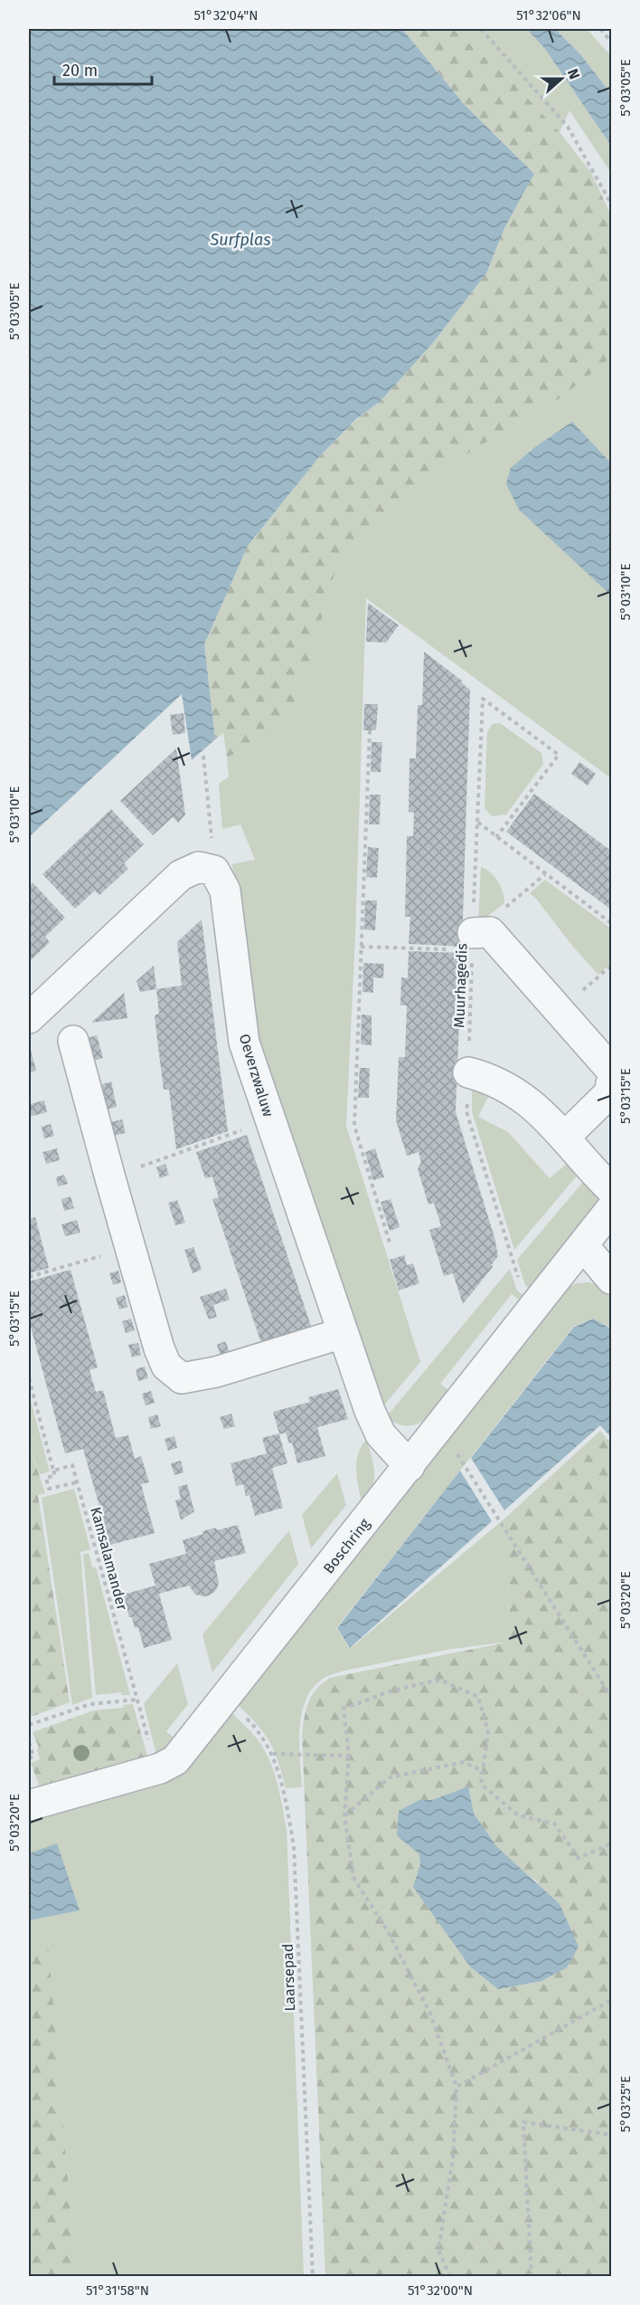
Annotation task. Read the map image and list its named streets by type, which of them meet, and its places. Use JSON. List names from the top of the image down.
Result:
{
  "streets": {
    "street": ["Oeverzwaluw", "Boschring"],
    "path": ["Muurhagedis", "Kamsalamander", "Laarsepad"]
  },
  "crossings": [
    ["Muurhagedis", "Boschring"],
    ["Oeverzwaluw", "Boschring"],
    ["Boschring", "Kamsalamander"],
    ["Boschring", "Laarsepad"]
  ],
  "water": ["Surfplas"],
  "scale_bar": "20 m",
  "north": "right",
  "coordinates": [
    "51°32'04\"N",
    "51°32'06\"N",
    "5°03'05\"E",
    "5°03'10\"E",
    "5°03'15\"E",
    "5°03'20\"E",
    "5°03'25\"E",
    "51°31'58\"N",
    "51°32'00\"N"
  ]
}
